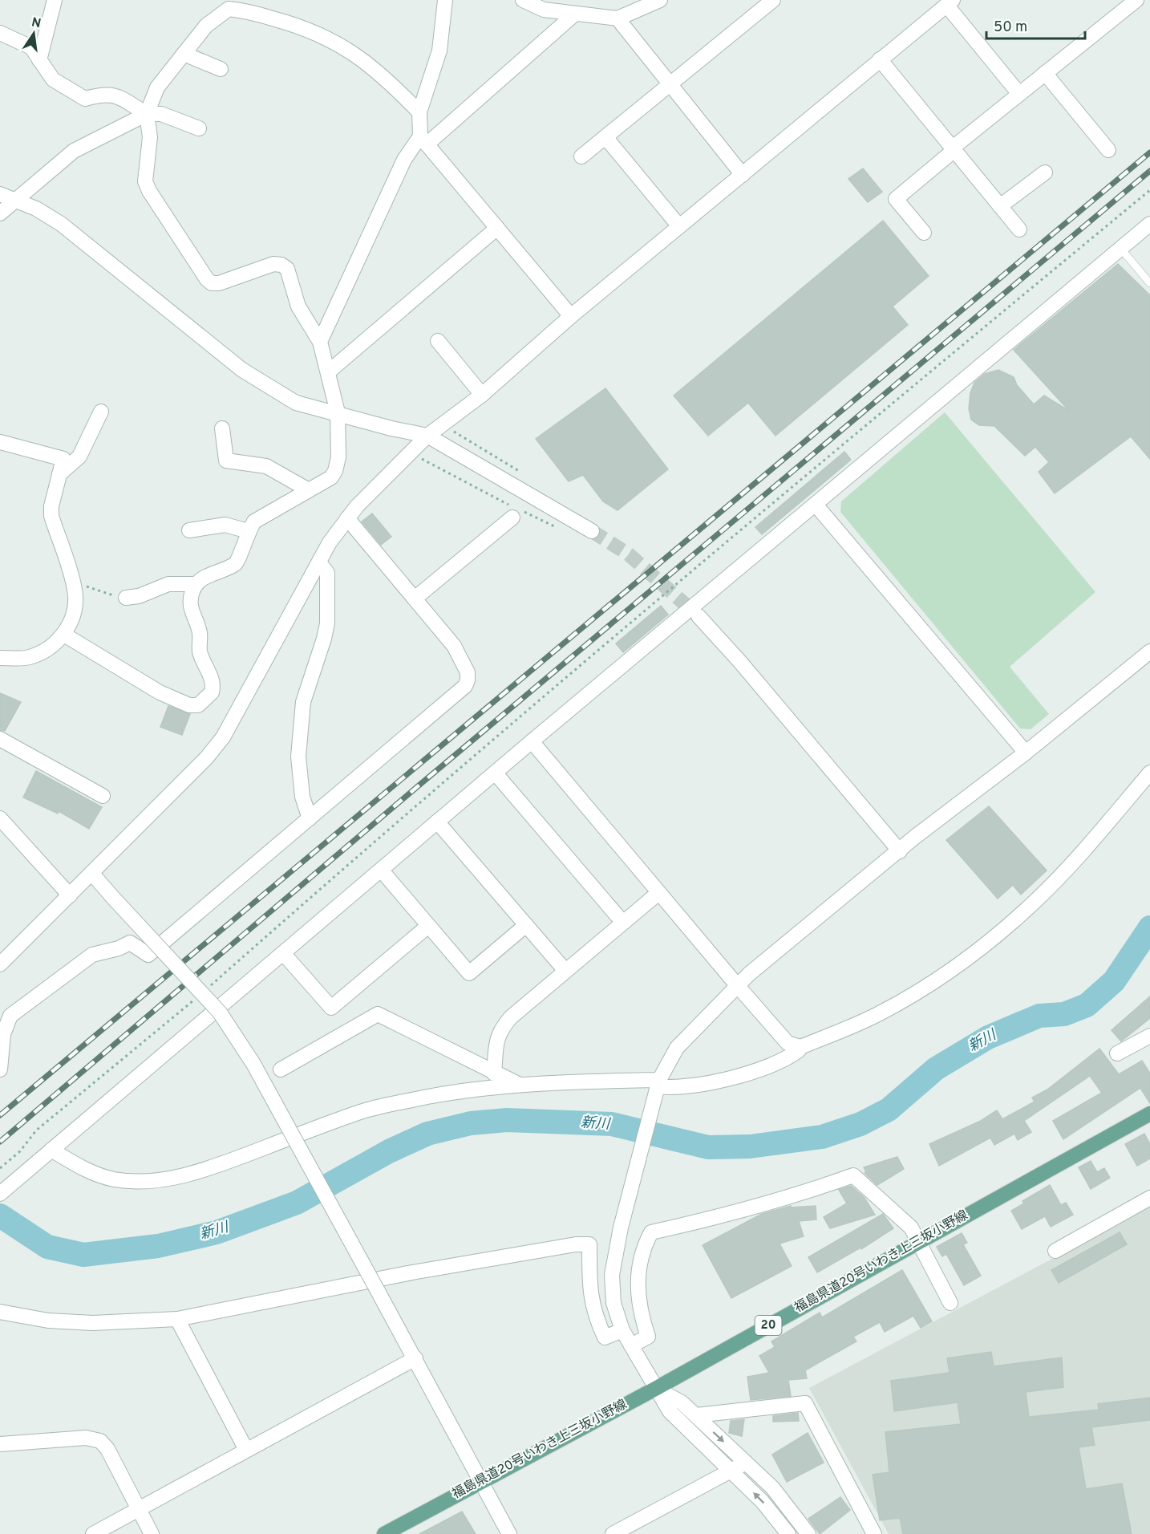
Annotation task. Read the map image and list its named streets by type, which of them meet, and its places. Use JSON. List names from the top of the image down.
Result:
{
  "streets": {
    "main road": ["福島県道20号いわき上三坂小野線", "20"]
  },
  "water": ["新川"],
  "scale_bar": "50 m",
  "north": "top"
}
